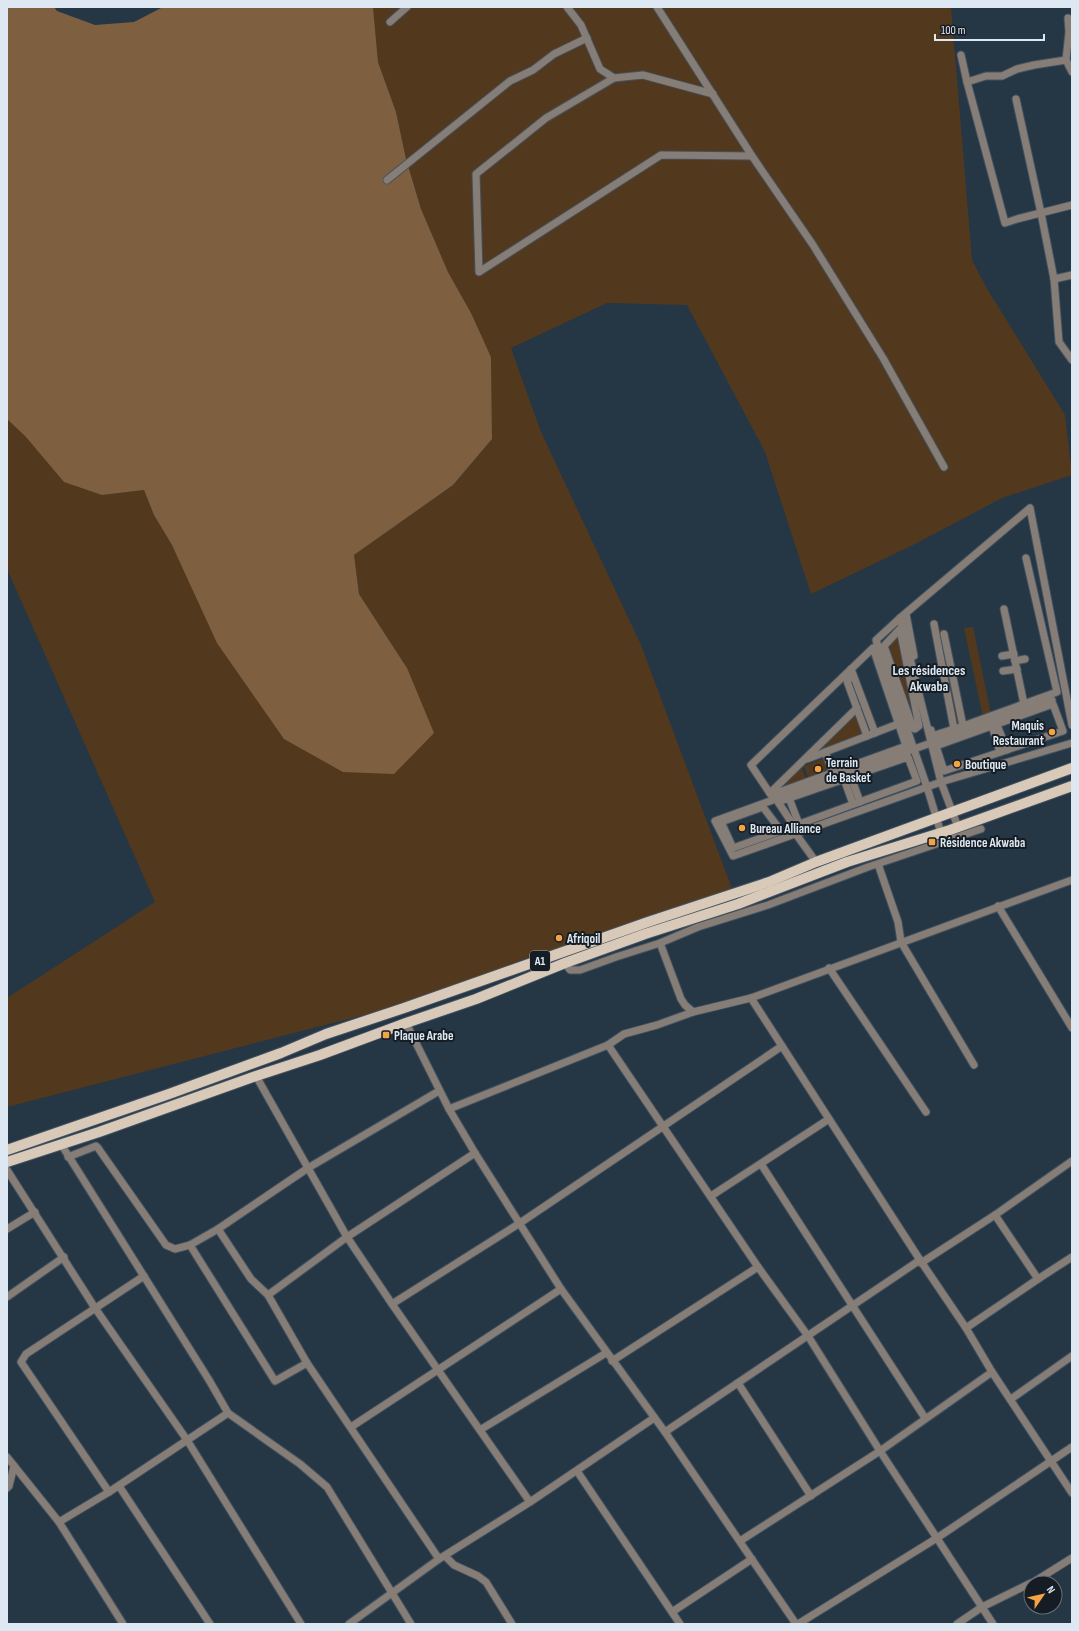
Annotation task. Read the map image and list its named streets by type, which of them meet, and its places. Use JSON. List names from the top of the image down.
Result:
{
  "streets": {
    "main road": ["A1"]
  },
  "districts": ["Les résidences Akwaba"],
  "places": {
    "other": [
      "Maquis Restaurant",
      "Boutique",
      "Terrain de Basket",
      "Bureau Alliance",
      "Afriqoil"
    ],
    "transit": ["Résidence Akwaba", "Plaque Arabe"]
  },
  "scale_bar": "100 m",
  "north": "top right"
}
